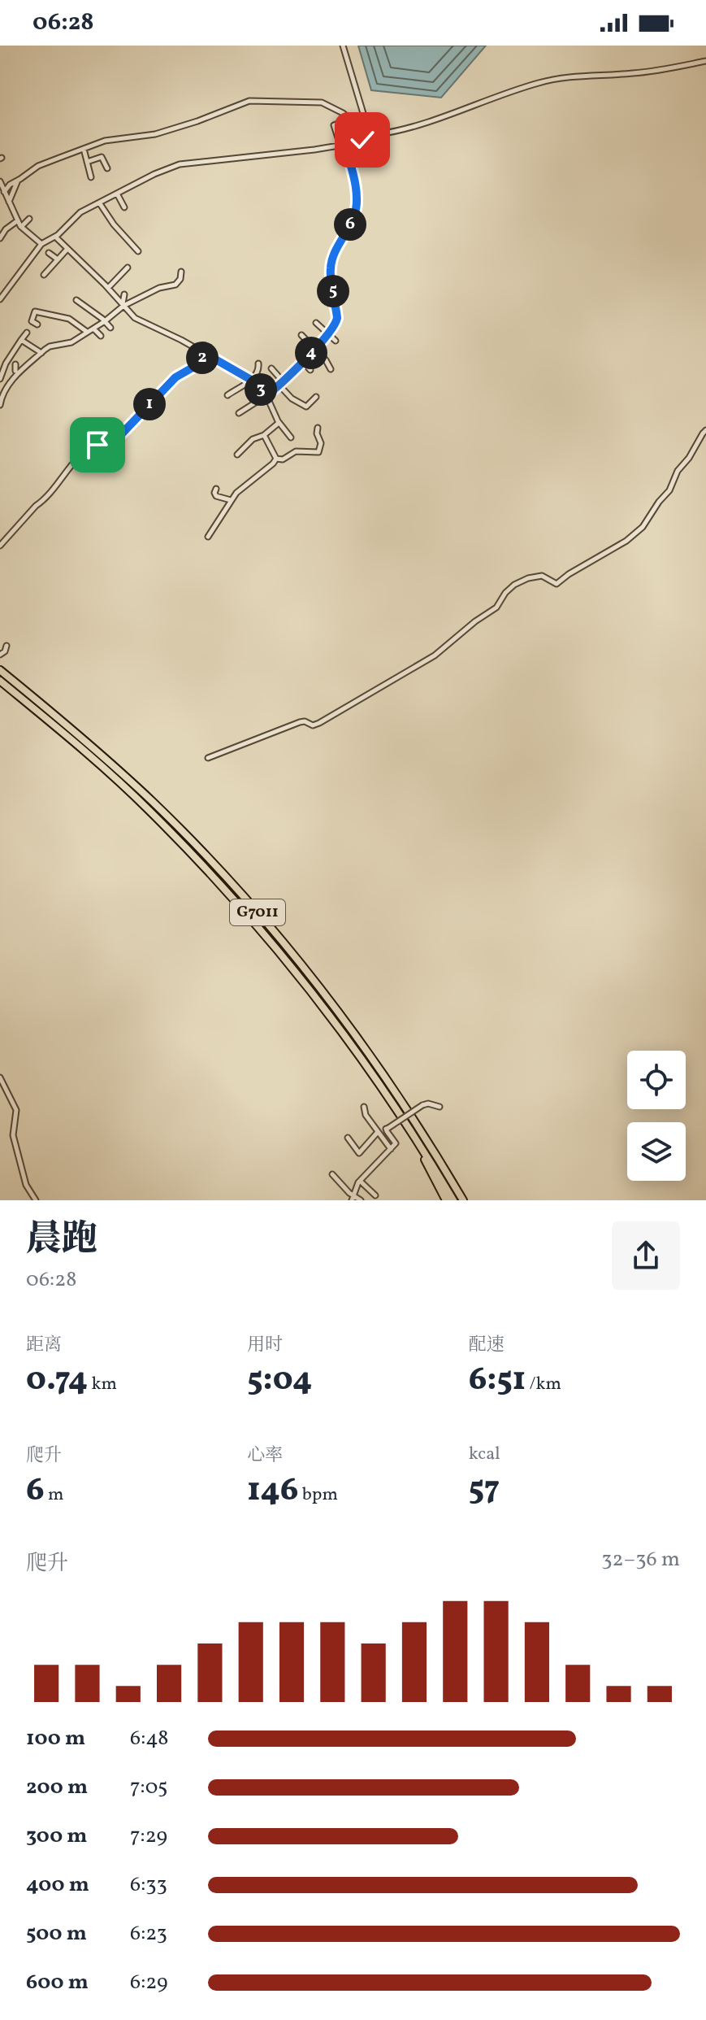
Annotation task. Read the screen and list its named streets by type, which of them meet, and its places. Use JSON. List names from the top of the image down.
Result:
{
  "streets": {
    "highway": ["G7011"]
  },
  "page": {
    "status": "06:28",
    "pins": [
      "6",
      "5",
      "4",
      "2",
      "3",
      "1"
    ],
    "heading": ["晨跑", "06:28"],
    "stats": [
      ["距离", "0.74 km"],
      ["用时", "5:04"],
      ["配速", "6:51 /km"],
      ["爬升", "6 m"],
      ["心率", "146 bpm"],
      ["kcal", "57"]
    ],
    "chart": ["爬升", "32–36 m"],
    "list": [
      {
        "name": "100 m",
        "note": "6:48"
      },
      {
        "name": "200 m",
        "note": "7:05"
      },
      {
        "name": "300 m",
        "note": "7:29"
      },
      {
        "name": "400 m",
        "note": "6:33"
      },
      {
        "name": "500 m",
        "note": "6:23"
      },
      {
        "name": "600 m",
        "note": "6:29"
      }
    ]
  }
}
